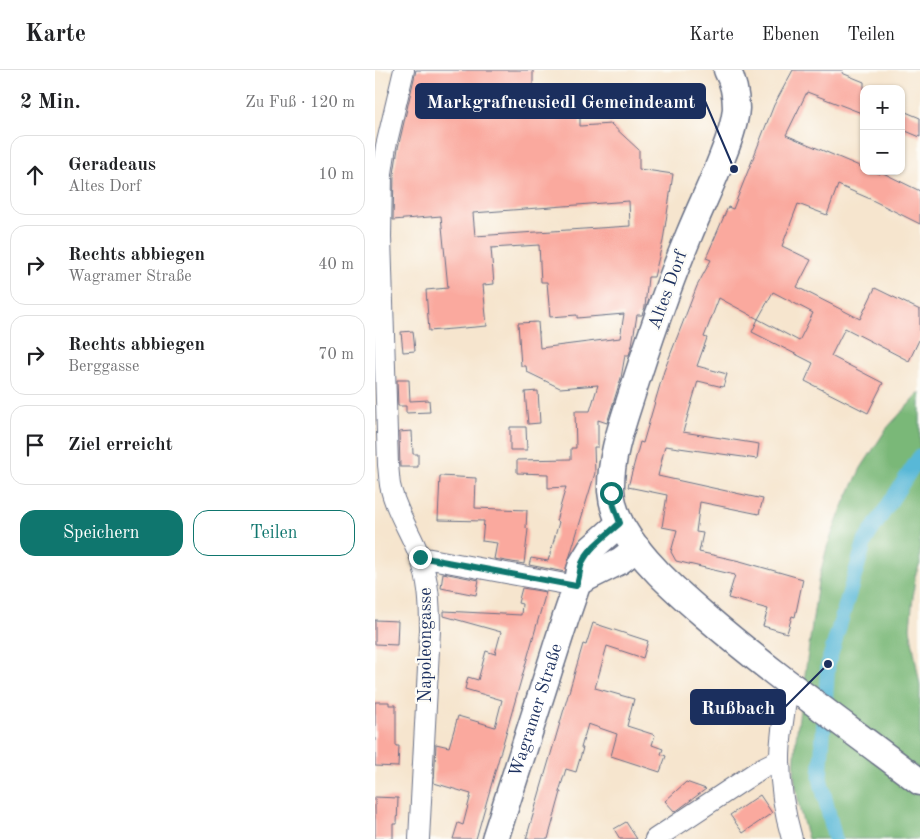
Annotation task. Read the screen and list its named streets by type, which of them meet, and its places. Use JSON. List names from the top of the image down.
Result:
{
  "streets": {
    "main road": ["Altes Dorf", "Wagramer Straße"],
    "street": ["Napoleongasse"]
  },
  "crossings": [
    ["Altes Dorf", "Wagramer Straße"]
  ],
  "places": ["Markgrafneusiedl Gemeindeamt", "Rußbach"],
  "page": {
    "header": "Karte",
    "nav": ["Karte", "Ebenen", "Teilen"],
    "heading": ["2 Min.", "Zu Fuß · 120 m"],
    "map_buttons": ["+", "−"],
    "list": [
      ["Geradeaus", "Altes Dorf", "10 m"],
      ["Rechts abbiegen", "Wagramer Straße", "40 m"],
      ["Rechts abbiegen", "Berggasse", "70 m"],
      "Ziel erreicht"
    ],
    "buttons": ["Speichern", "Teilen"]
  }
}
